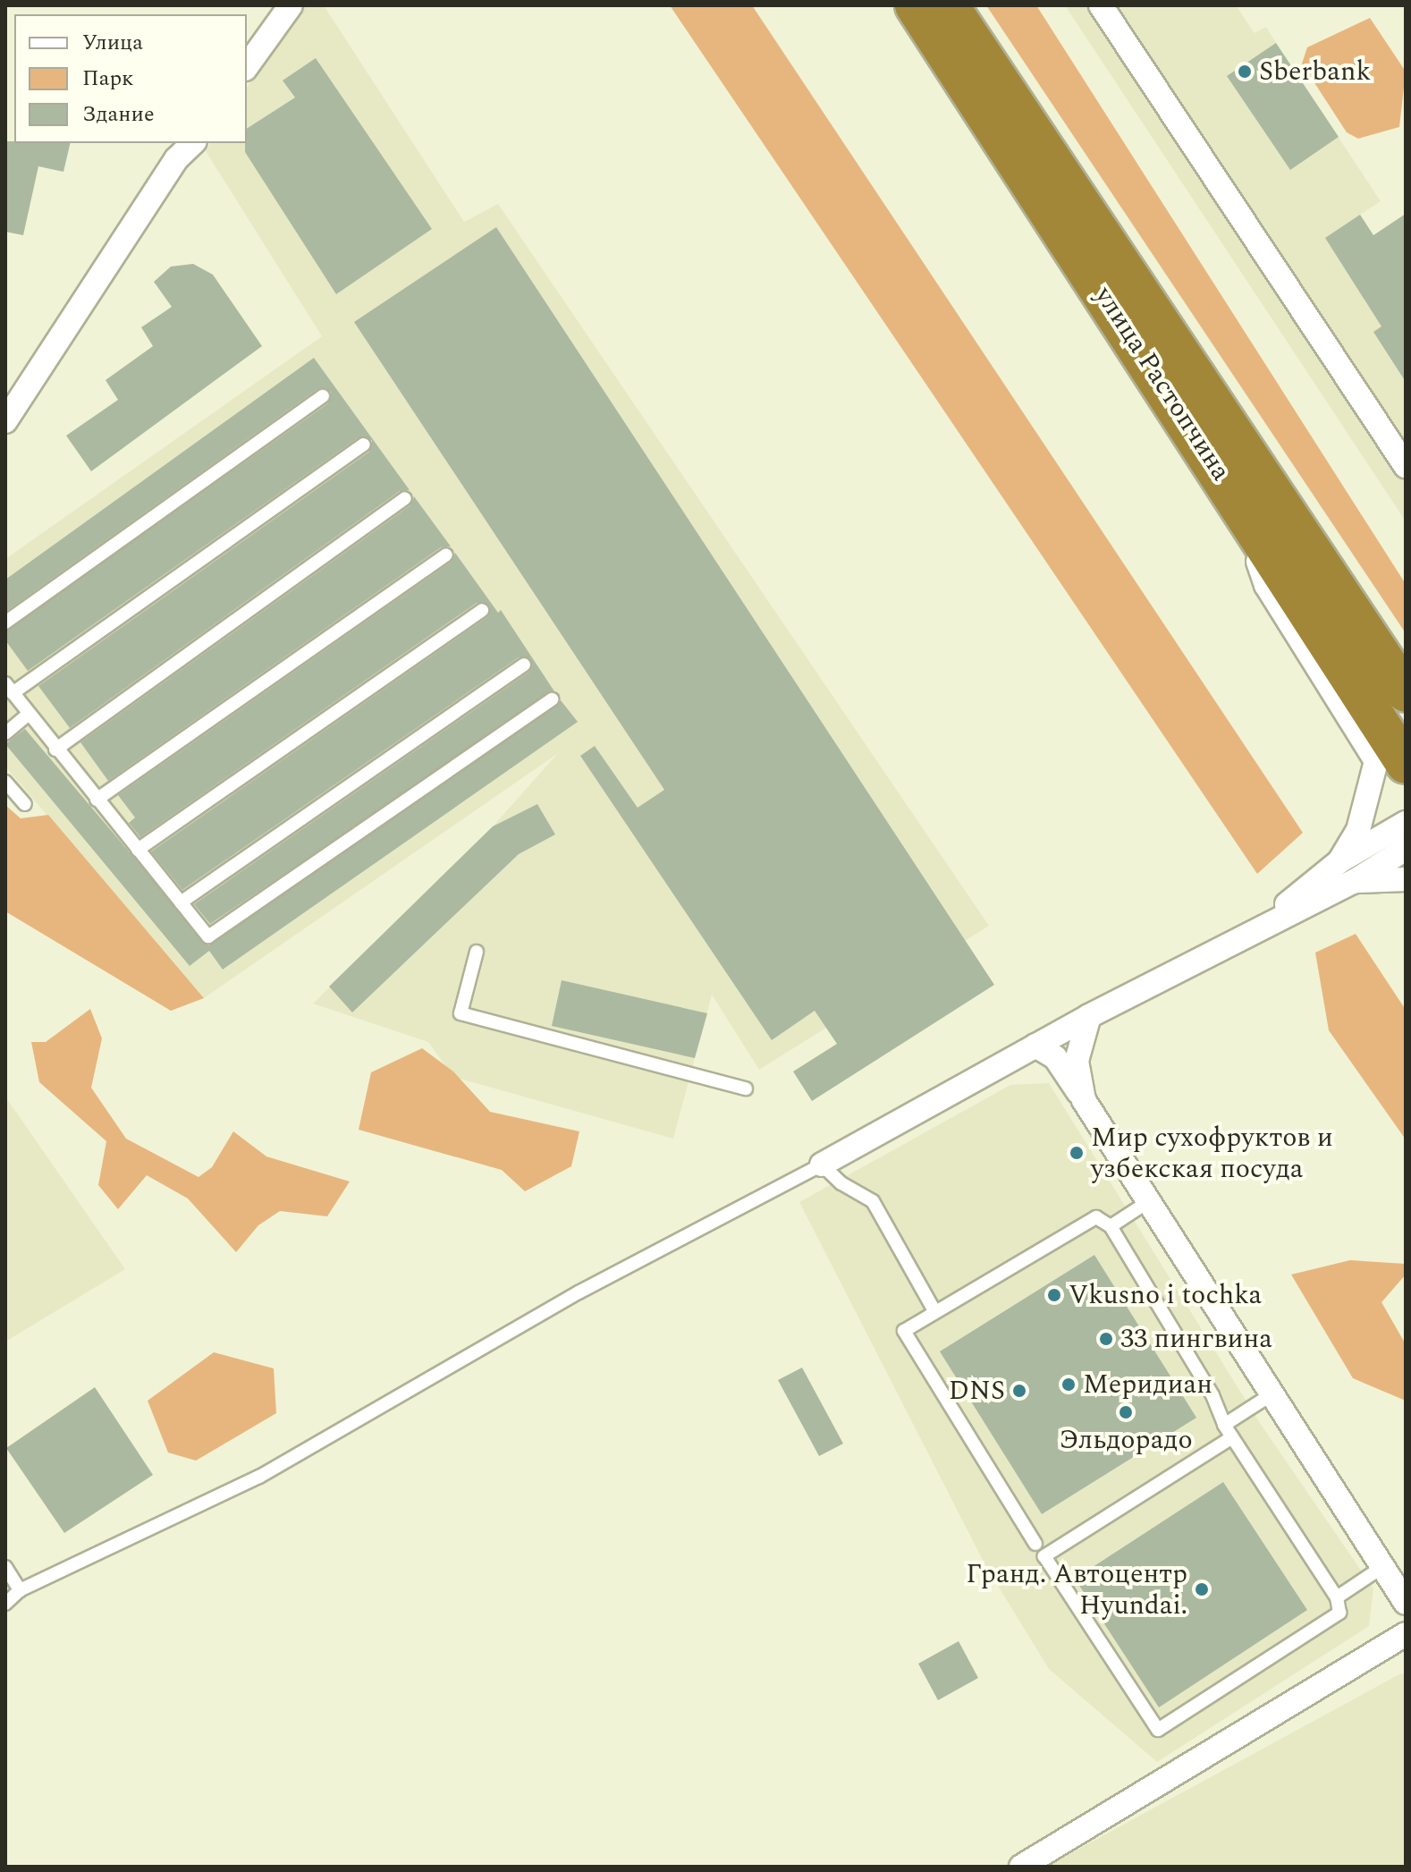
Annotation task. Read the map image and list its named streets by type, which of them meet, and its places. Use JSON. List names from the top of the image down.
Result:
{
  "streets": {
    "highway": ["улица Растопчина"]
  },
  "places": [
    "Sberbank",
    "Мир сухофруктов и узбекская посуда",
    "Vkusno i tochka",
    "33 пингвина",
    "Меридиан",
    "DNS",
    "Эльдорадо",
    "Гранд. Автоцентр Hyundai."
  ],
  "legend": ["Улица", "Парк", "Здание"]
}
